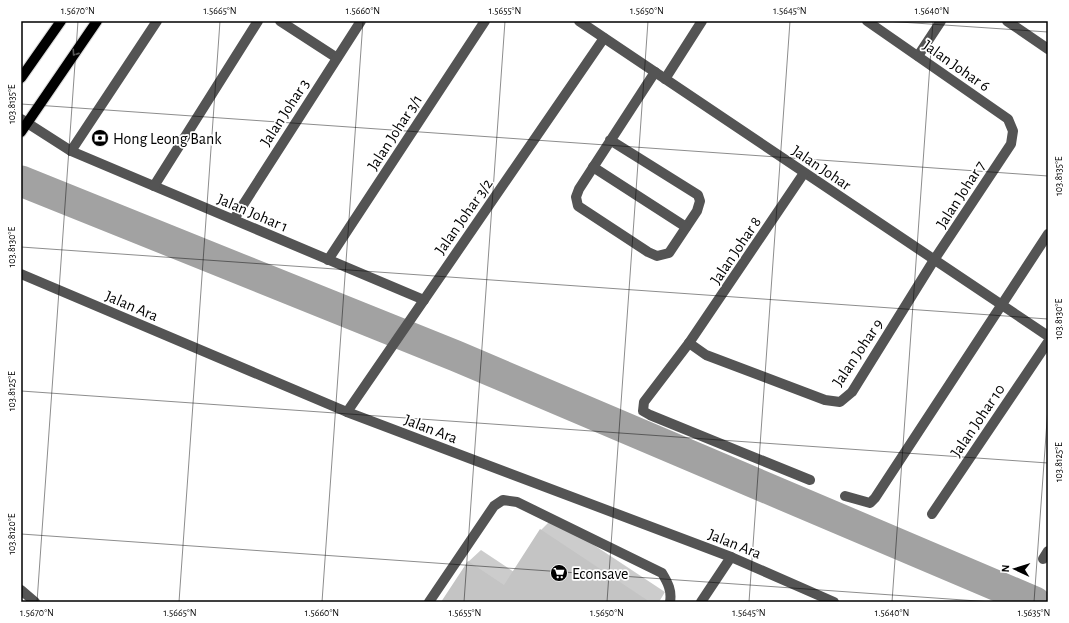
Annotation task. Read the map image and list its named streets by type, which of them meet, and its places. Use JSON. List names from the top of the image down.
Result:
{
  "streets": {
    "street": [
      "Jalan Johar 6",
      "Jalan Johar 3",
      "Jalan Johar 3/1",
      "Jalan Johar",
      "Jalan Johar 7",
      "Jalan Johar 1",
      "Jalan Johar 3/2",
      "Jalan Johar 8",
      "Jalan Ara",
      "Jalan Johar 9",
      "Jalan Johar 10"
    ]
  },
  "crossings": [
    ["Jalan Johar 6", "Jalan Johar 7"],
    ["Jalan Johar 3", "Jalan Johar 1"],
    ["Jalan Johar 3/1", "Jalan Johar 1"],
    ["Jalan Johar", "Jalan Johar 7"],
    ["Jalan Johar", "Jalan Johar 3/2"],
    ["Jalan Johar", "Jalan Johar 8"],
    ["Jalan Johar", "Jalan Johar 9"],
    ["Jalan Johar 7", "Jalan Johar 9"],
    ["Jalan Johar 1", "Jalan Johar 3/2"],
    ["Jalan Johar 3/2", "Jalan Ara"],
    ["Jalan Johar 8", "Jalan Johar 9"]
  ],
  "places": {
    "bank": ["Hong Leong Bank"],
    "supermarket": ["Econsave"]
  },
  "north": "left",
  "coordinates": [
    "1.5670°N",
    "1.5665°N",
    "1.5660°N",
    "1.5655°N",
    "1.5650°N",
    "1.5645°N",
    "1.5640°N",
    "103.8135°E",
    "103.8130°E",
    "103.8125°E",
    "103.8120°E",
    "1.5635°N"
  ]
}
